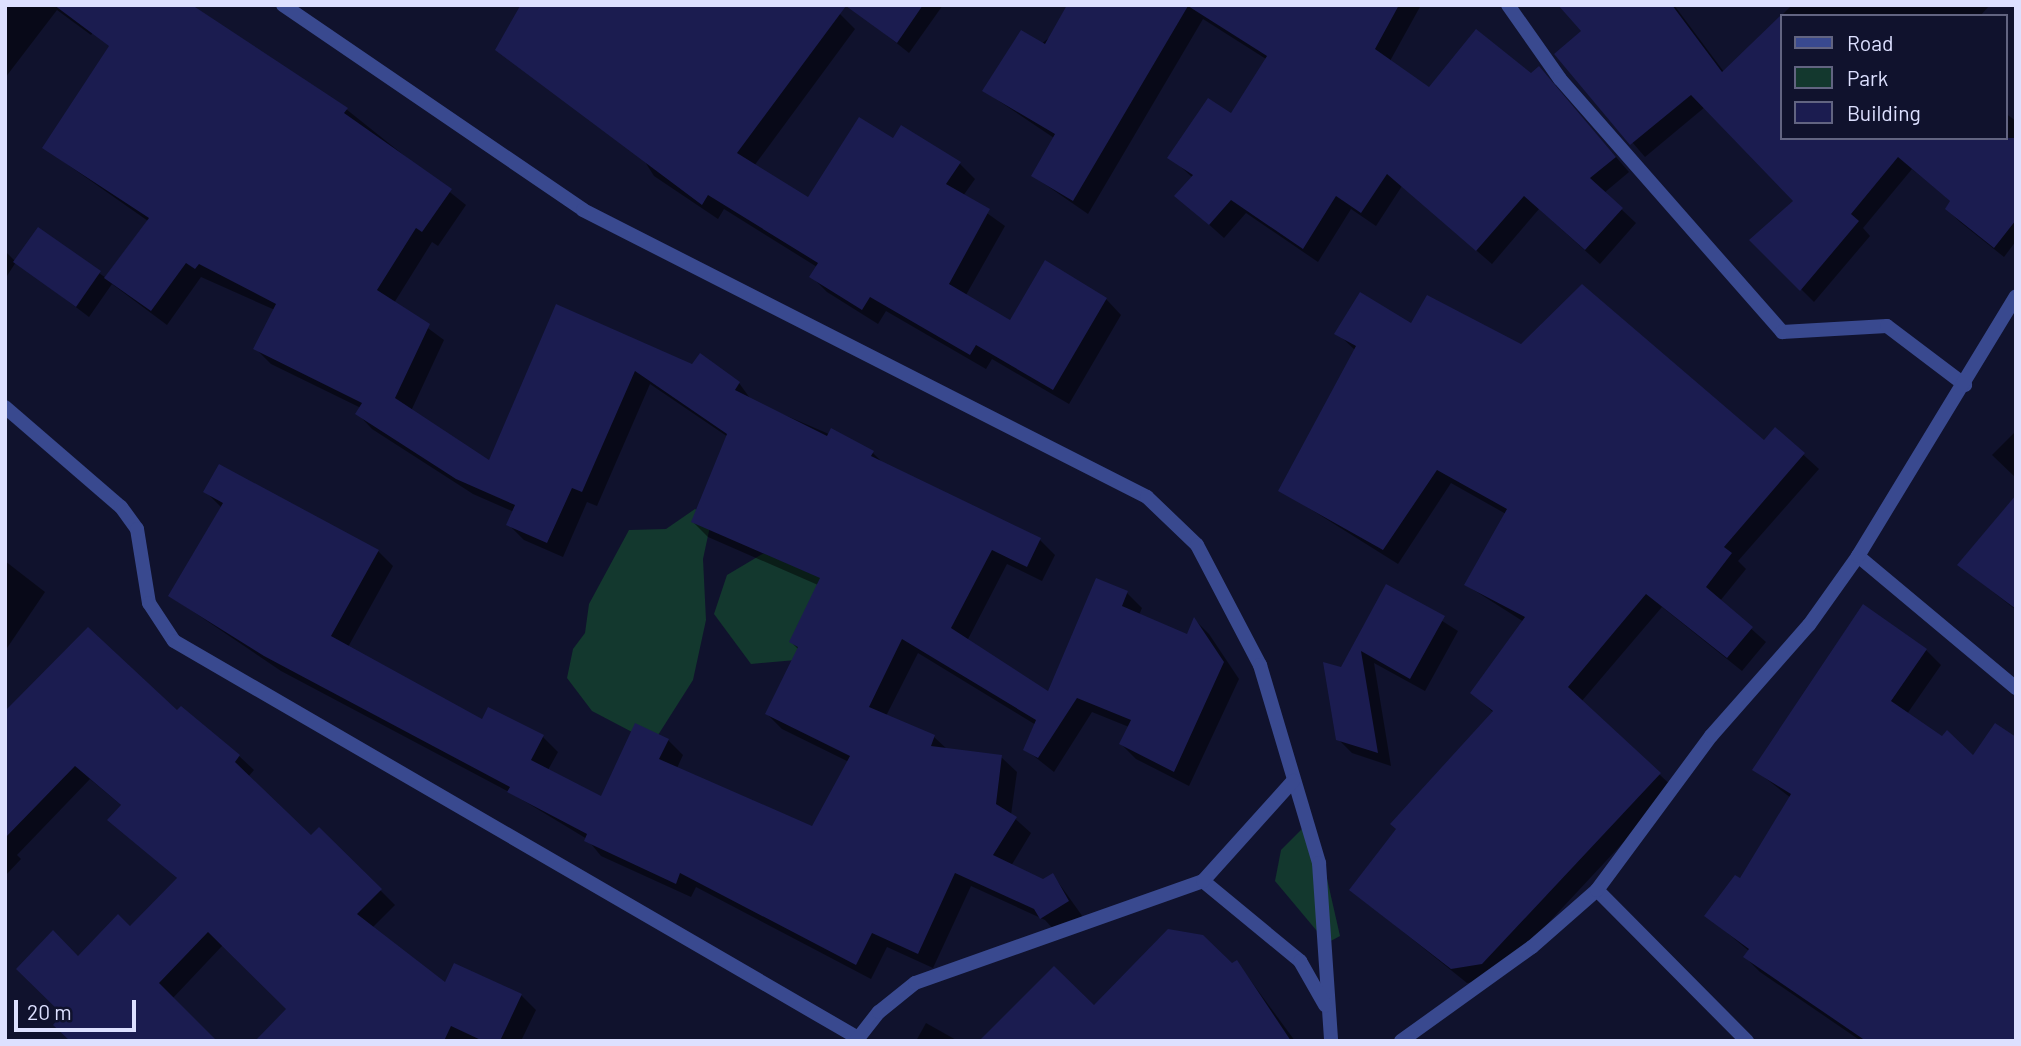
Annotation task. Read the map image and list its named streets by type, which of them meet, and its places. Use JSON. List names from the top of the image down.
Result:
{
  "legend": ["Road", "Park", "Building"],
  "scale_bar": "20 m"
}
